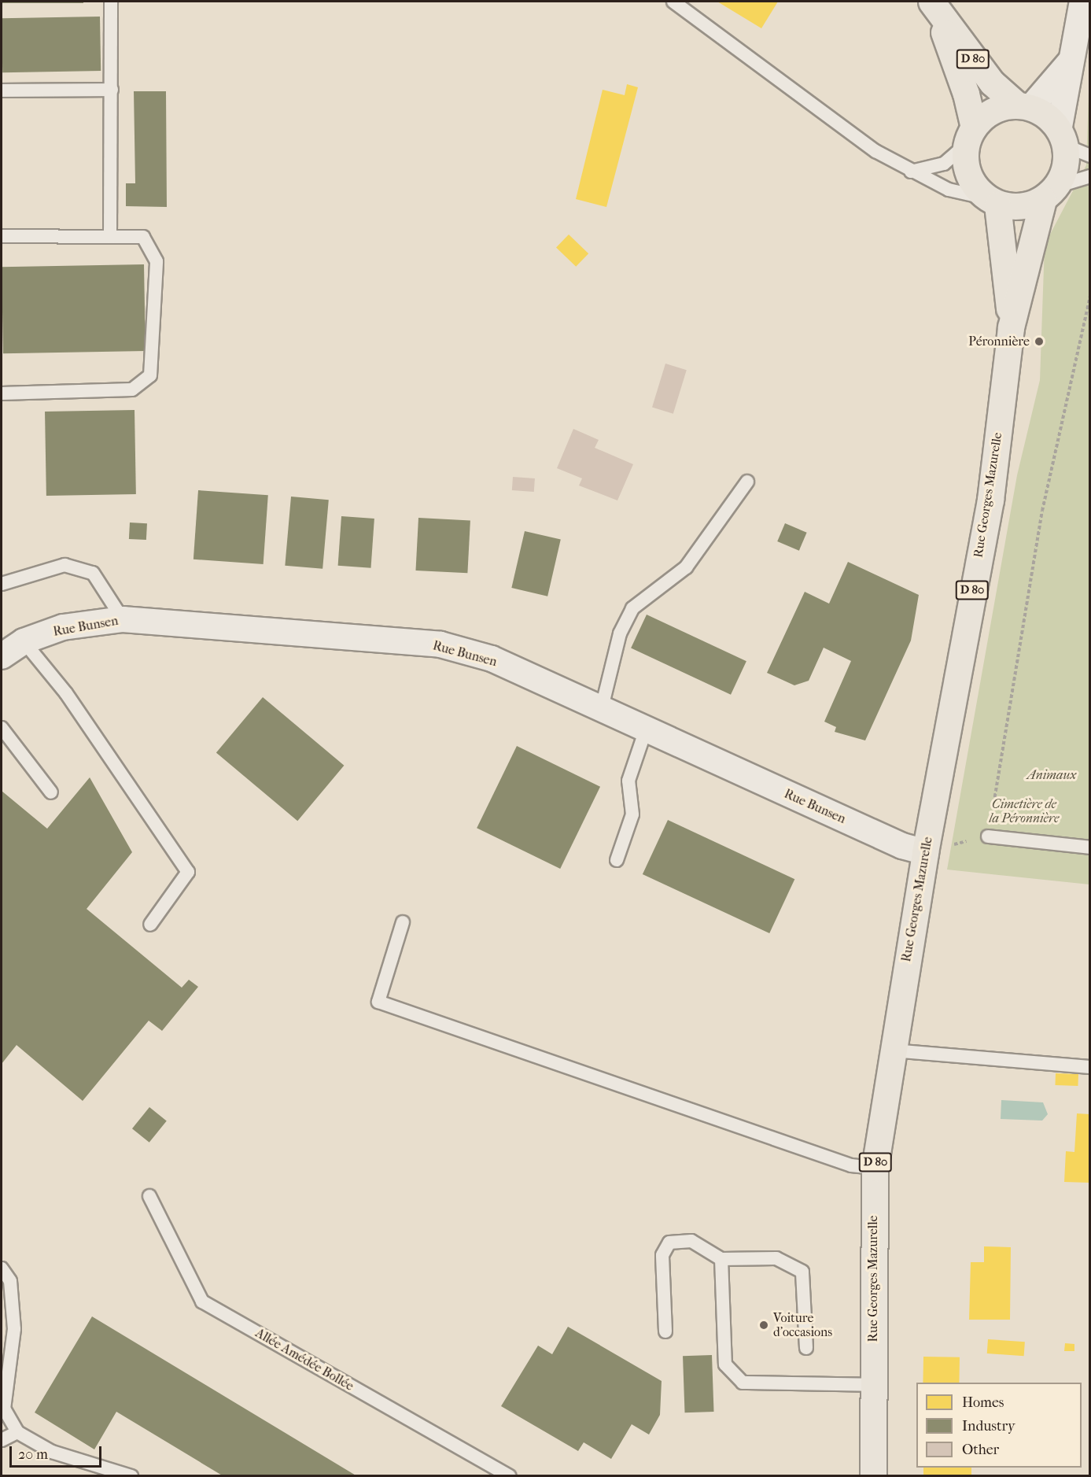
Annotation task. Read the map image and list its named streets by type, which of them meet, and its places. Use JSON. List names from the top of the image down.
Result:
{
  "streets": {
    "main road": ["D 80", "Rue Georges Mazurelle"],
    "street": ["Rue Bunsen"],
    "lane": ["Allée Amédée Bollée"]
  },
  "crossings": [
    ["D 80", "Rue Georges Mazurelle"],
    ["Rue Georges Mazurelle", "Rue Bunsen"]
  ],
  "parks": ["Animaux", "Cimetière de la Péronnière"],
  "places": ["Péronnière", "Voiture d'occasions"],
  "legend": ["Homes", "Industry", "Other"],
  "scale_bar": "20 m"
}
